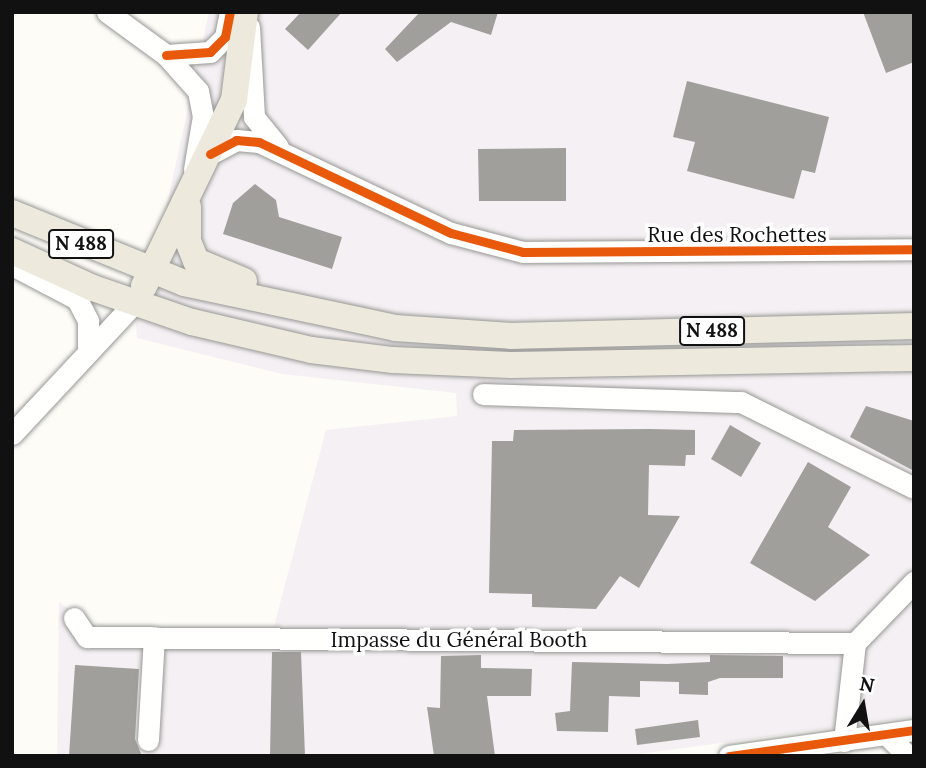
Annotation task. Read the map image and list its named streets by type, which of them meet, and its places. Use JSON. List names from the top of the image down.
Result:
{
  "streets": {
    "main road": ["N 488"],
    "street": ["Rue des Rochettes", "Impasse du Général Booth"]
  },
  "north": "top"
}
